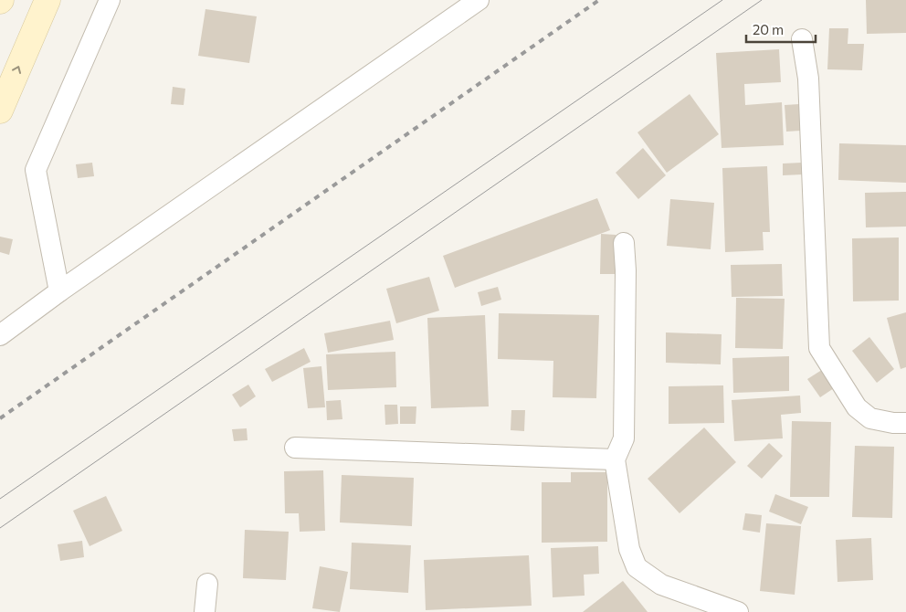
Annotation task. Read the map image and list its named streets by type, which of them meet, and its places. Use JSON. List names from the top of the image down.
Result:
{
  "scale_bar": "20 m"
}
